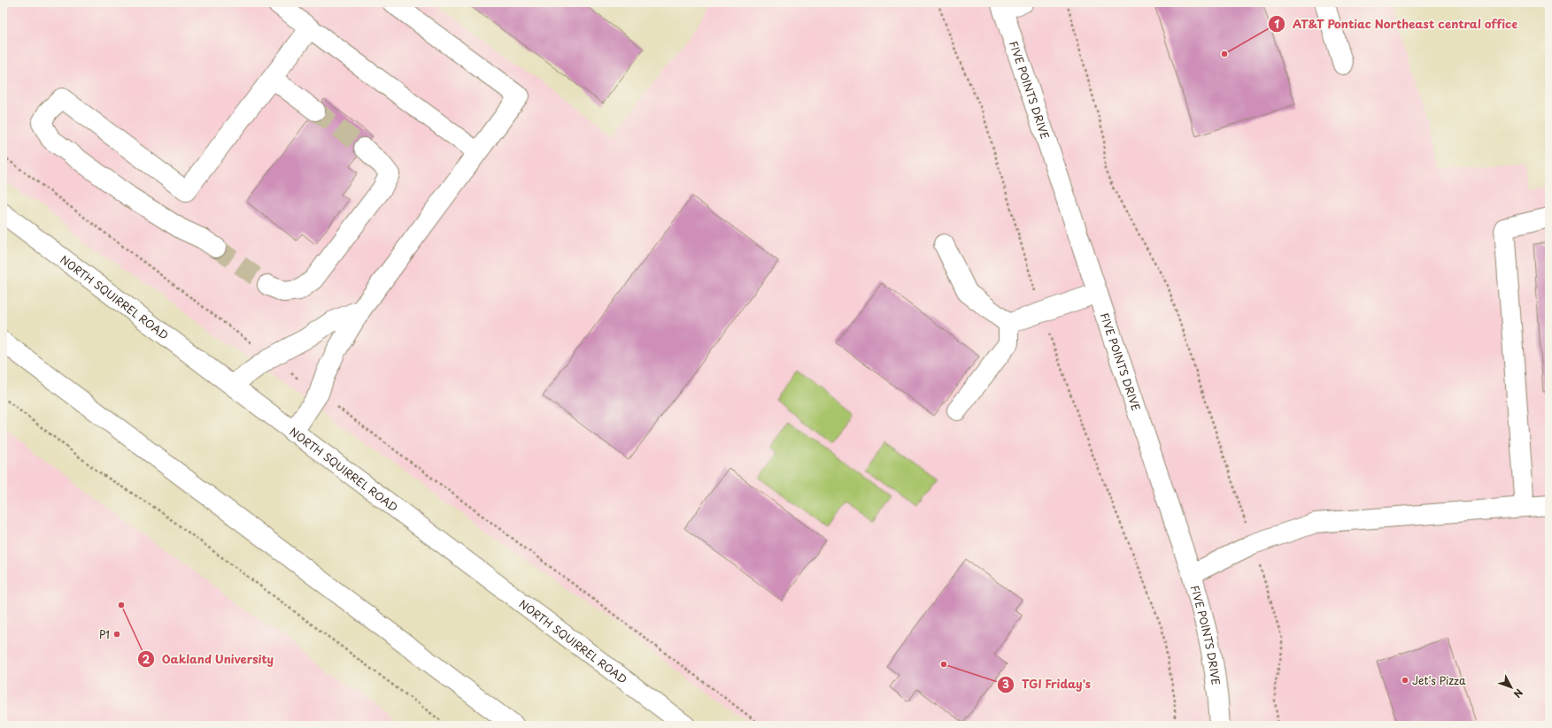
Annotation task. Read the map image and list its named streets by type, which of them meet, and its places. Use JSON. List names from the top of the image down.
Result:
{
  "streets": {
    "main road": ["FIVE POINTS DRIVE", "NORTH SQUIRREL ROAD"]
  },
  "places": [
    "AT&T Pontiac Northeast central office",
    "Oakland University",
    "P1",
    "TGI Friday's",
    "Jet's Pizza"
  ],
  "north": "bottom right"
}
